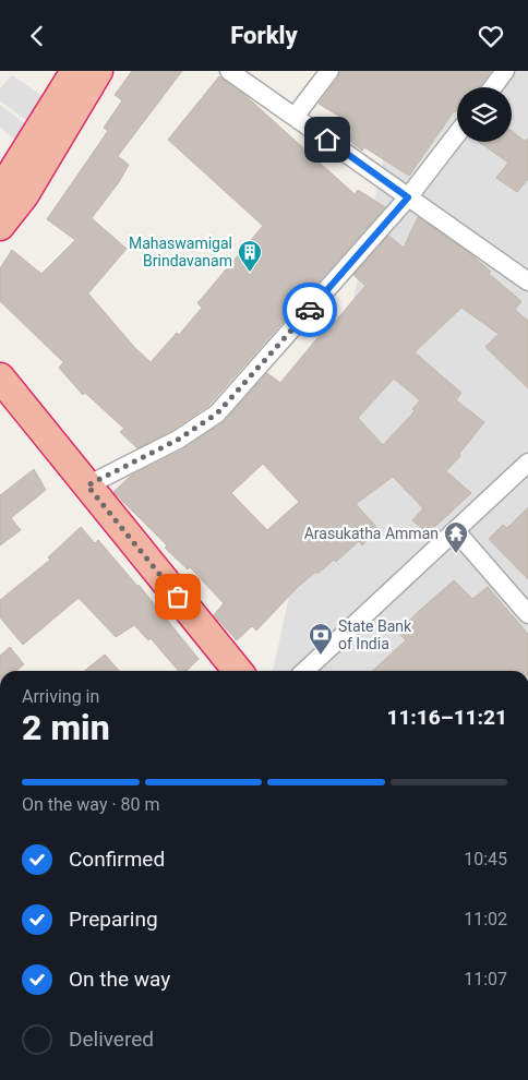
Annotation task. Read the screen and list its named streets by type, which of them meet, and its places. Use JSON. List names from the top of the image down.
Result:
{
  "places": {
    "building": ["Mahaswamigal Brindavanam"],
    "temple": ["Arasukatha Amman"],
    "bank": ["State Bank of India"]
  },
  "page": {
    "header": "Forkly",
    "heading": ["2 min", "Arriving in", "11:16–11:21"],
    "bar": "On the way · 80 m",
    "list": [
      ["Confirmed", "10:45"],
      ["Preparing", "11:02"],
      ["On the way", "11:07"],
      "Delivered"
    ]
  }
}
